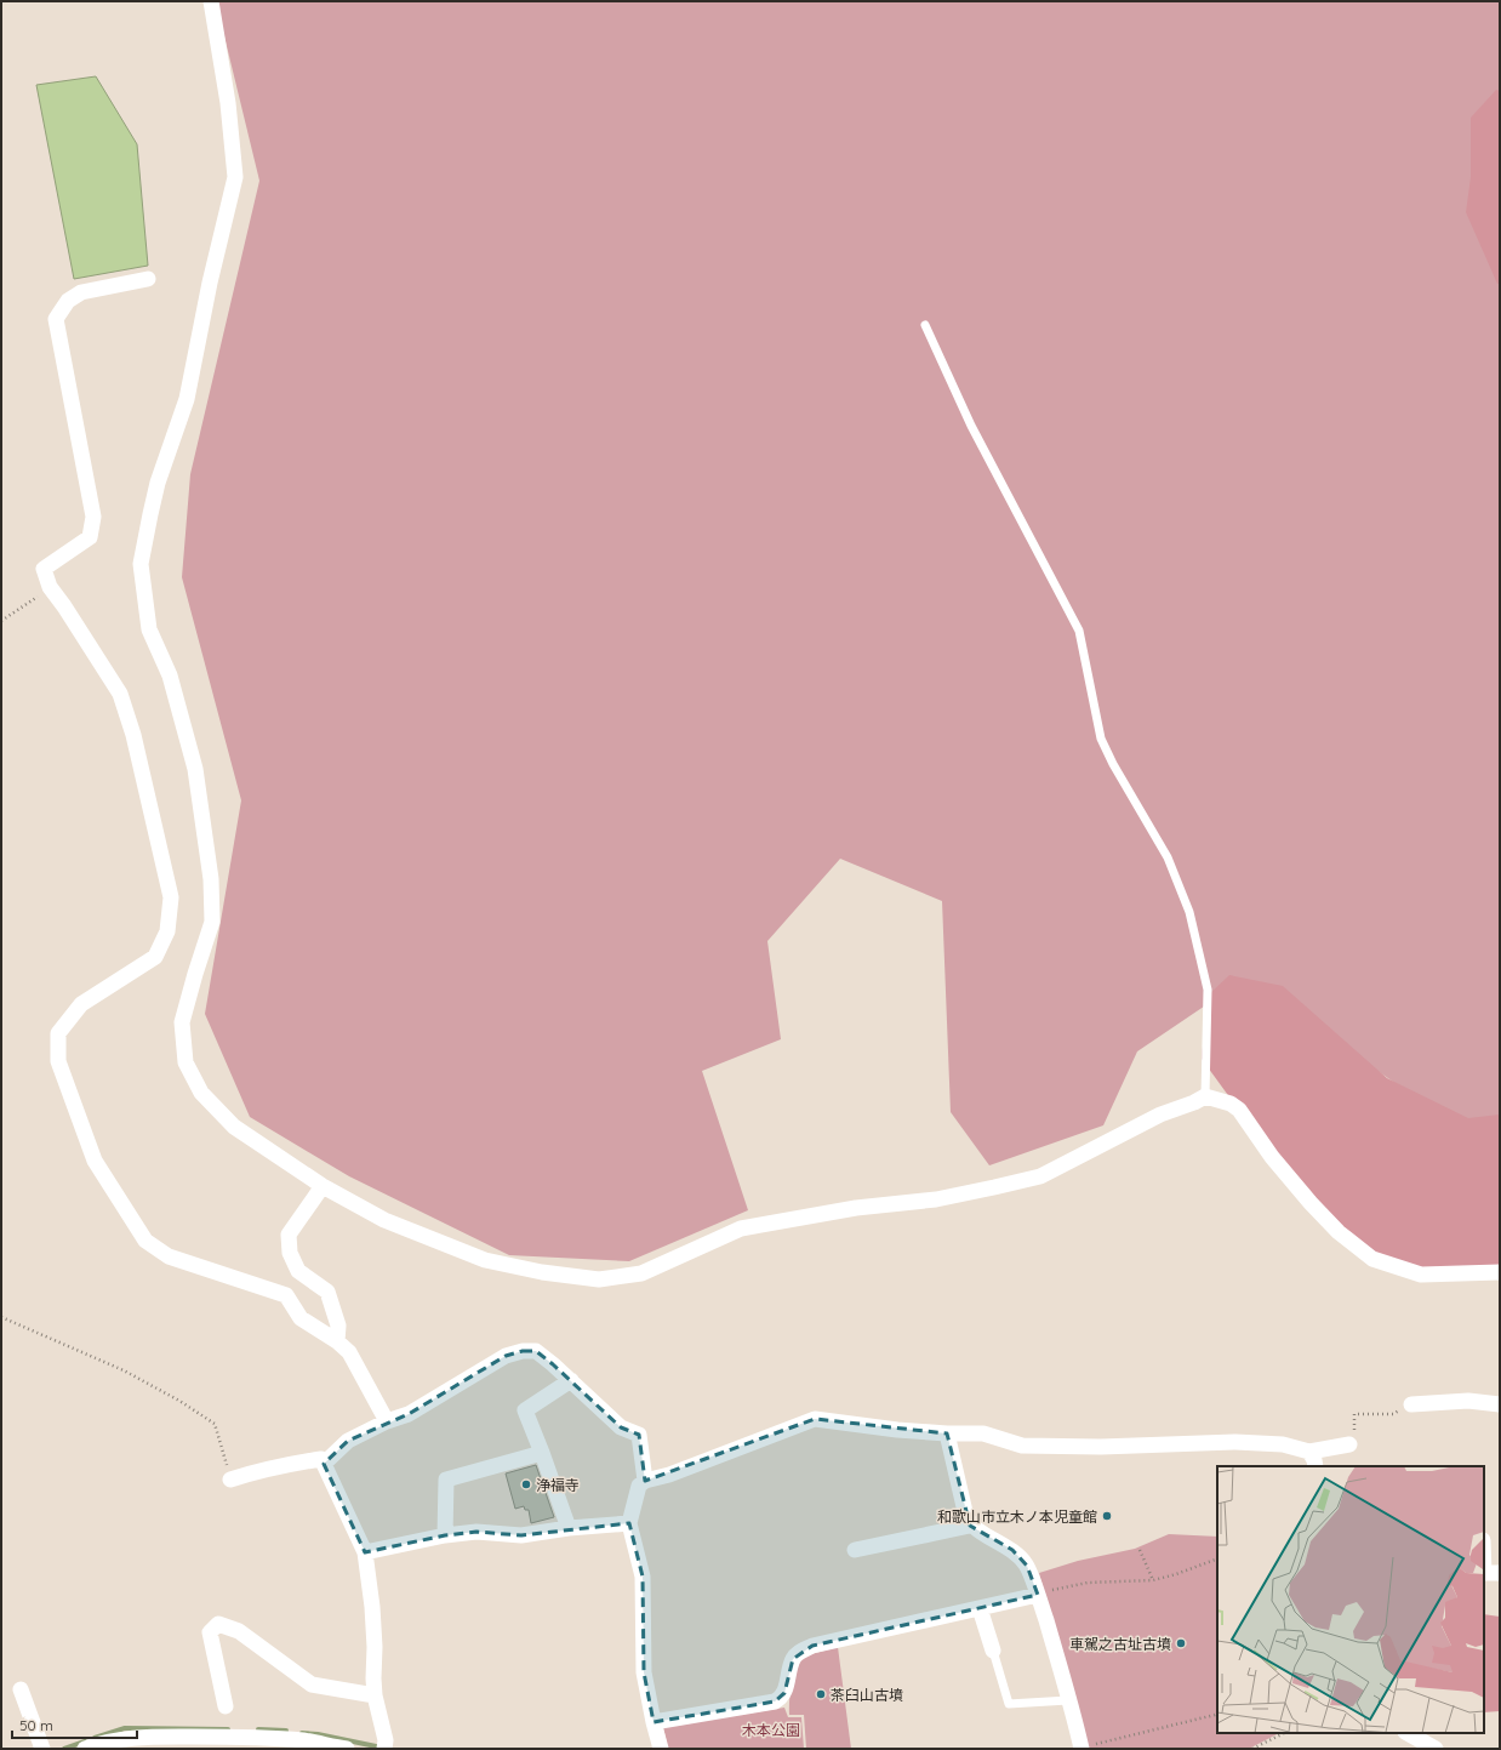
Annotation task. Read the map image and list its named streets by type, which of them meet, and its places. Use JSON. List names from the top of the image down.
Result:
{
  "parks": ["木本公園"],
  "places": [
    "浄福寺",
    "和歌山市立木ノ本児童館",
    "車駕之古址古墳",
    "茶臼山古墳"
  ],
  "scale_bar": "50 m"
}
